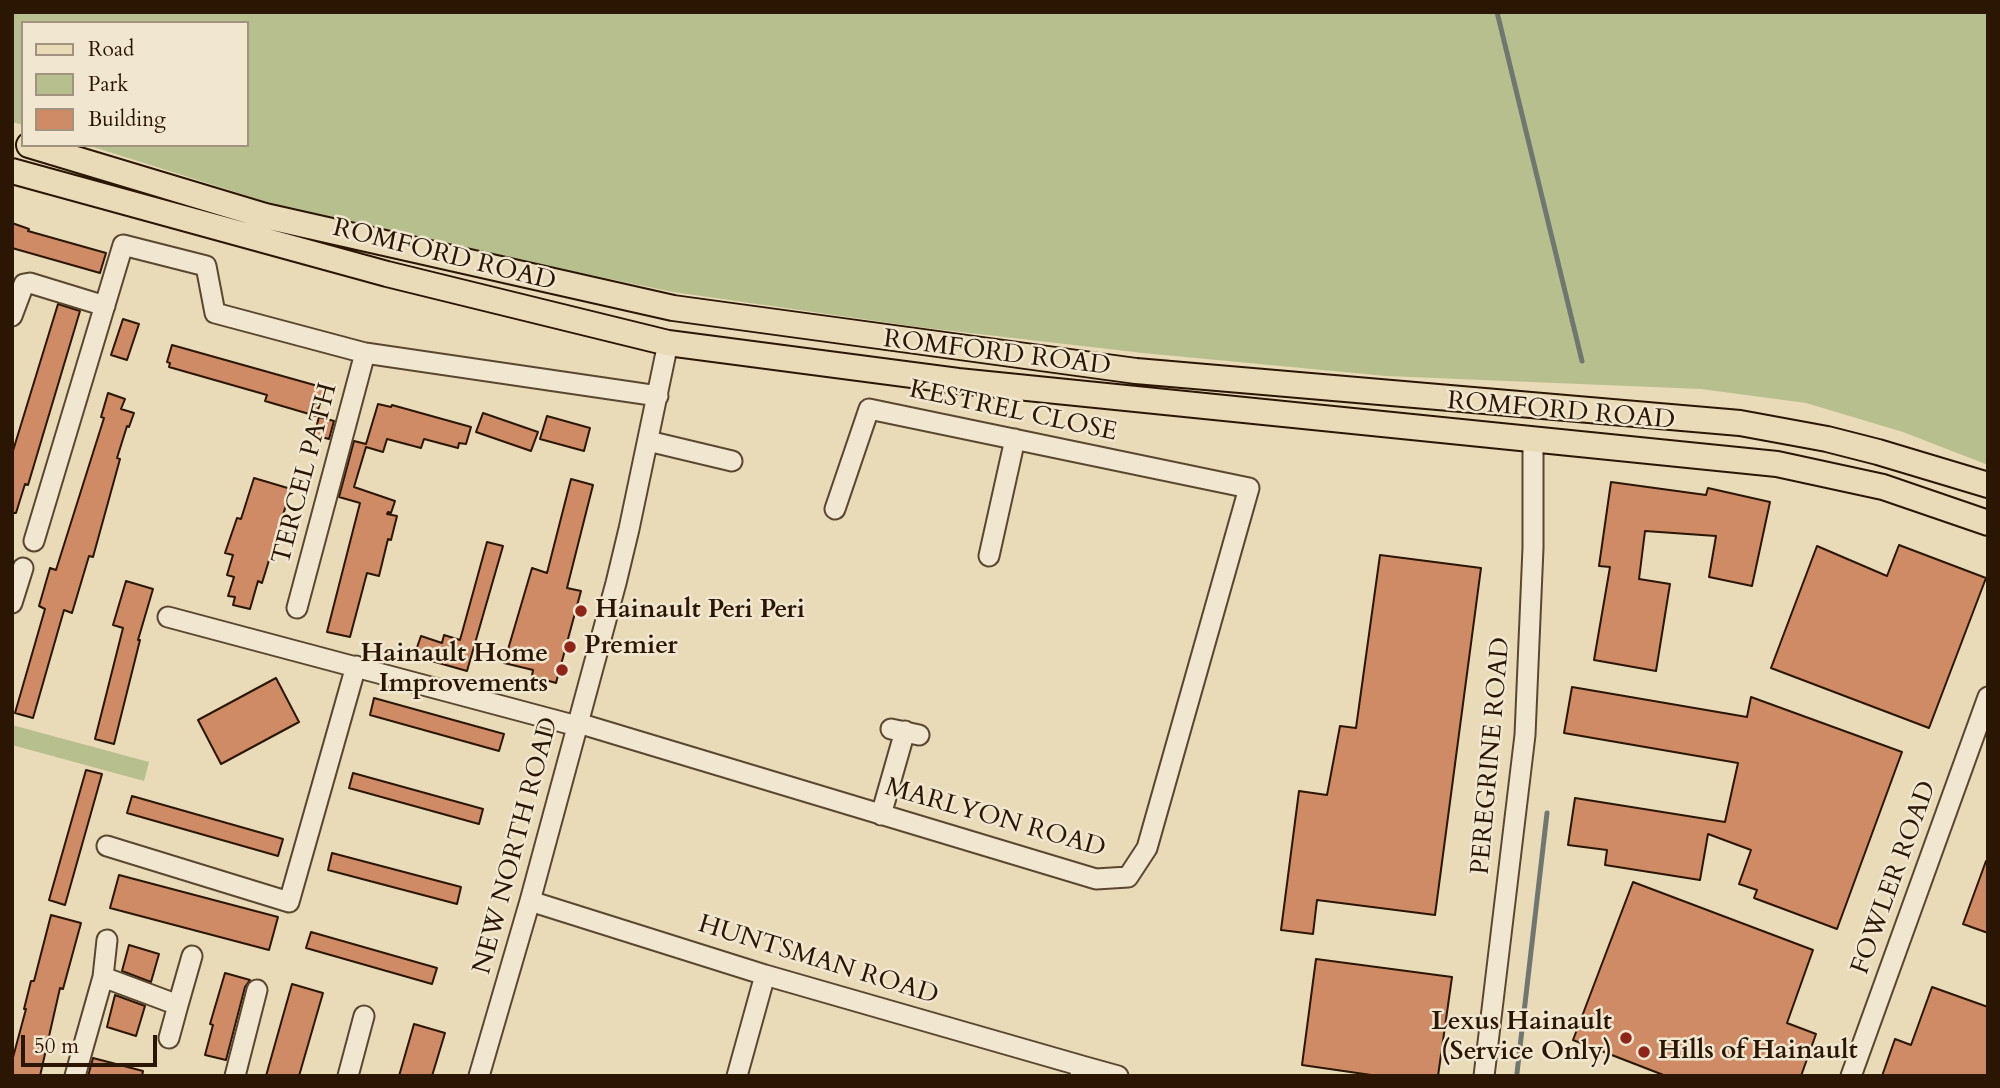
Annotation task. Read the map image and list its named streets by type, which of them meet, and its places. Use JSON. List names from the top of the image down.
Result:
{
  "streets": {
    "main road": ["ROMFORD ROAD"],
    "street": [
      "KESTREL CLOSE",
      "TERCEL PATH",
      "PEREGRINE ROAD",
      "MARLYON ROAD",
      "NEW NORTH ROAD",
      "FOWLER ROAD",
      "HUNTSMAN ROAD"
    ]
  },
  "crossings": [
    ["ROMFORD ROAD", "PEREGRINE ROAD"],
    ["ROMFORD ROAD", "NEW NORTH ROAD"],
    ["KESTREL CLOSE", "MARLYON ROAD"],
    ["MARLYON ROAD", "NEW NORTH ROAD"],
    ["NEW NORTH ROAD", "HUNTSMAN ROAD"]
  ],
  "places": [
    "Hainault Peri Peri",
    "Premier",
    "Hainault Home Improvements",
    "Lexus Hainault (Service Only)",
    "Hills of Hainault"
  ],
  "legend": ["Road", "Park", "Building"],
  "scale_bar": "50 m"
}
